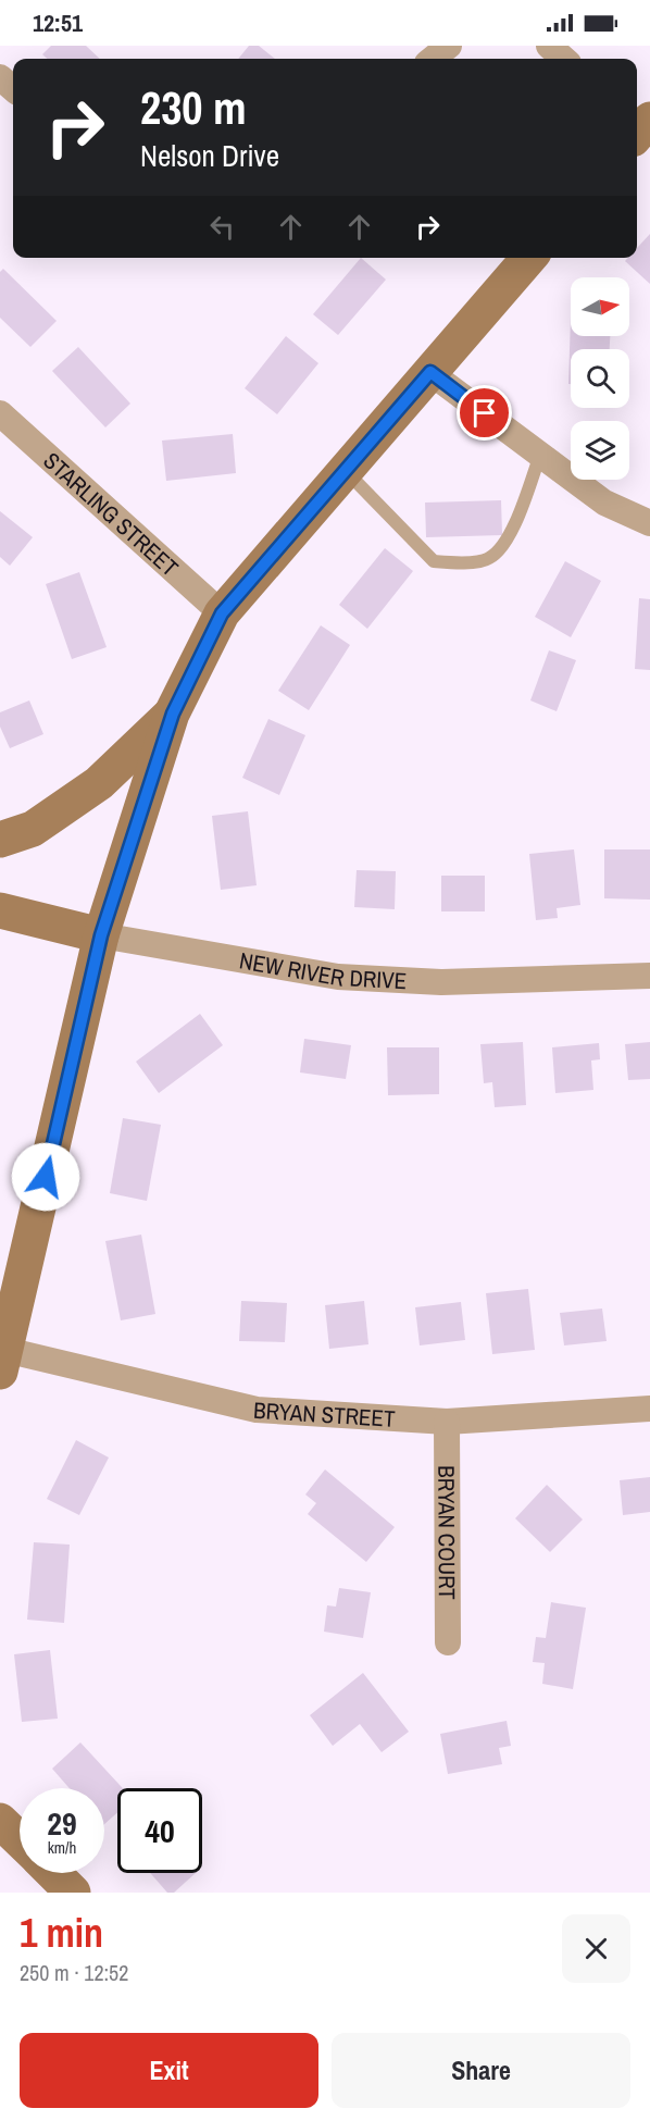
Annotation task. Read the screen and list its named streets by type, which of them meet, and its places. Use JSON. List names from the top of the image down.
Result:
{
  "streets": {
    "street": [
      "STARLING STREET",
      "NEW RIVER DRIVE",
      "BRYAN STREET",
      "BRYAN COURT"
    ]
  },
  "crossings": [
    ["BRYAN STREET", "BRYAN COURT"]
  ],
  "north": "right",
  "page": {
    "status": "12:51",
    "turn": ["230 m", "Nelson Drive"],
    "speed": "29 km/h",
    "limit": "40",
    "heading": ["1 min", "250 m · 12:52"],
    "buttons": ["Exit", "Share"]
  }
}
